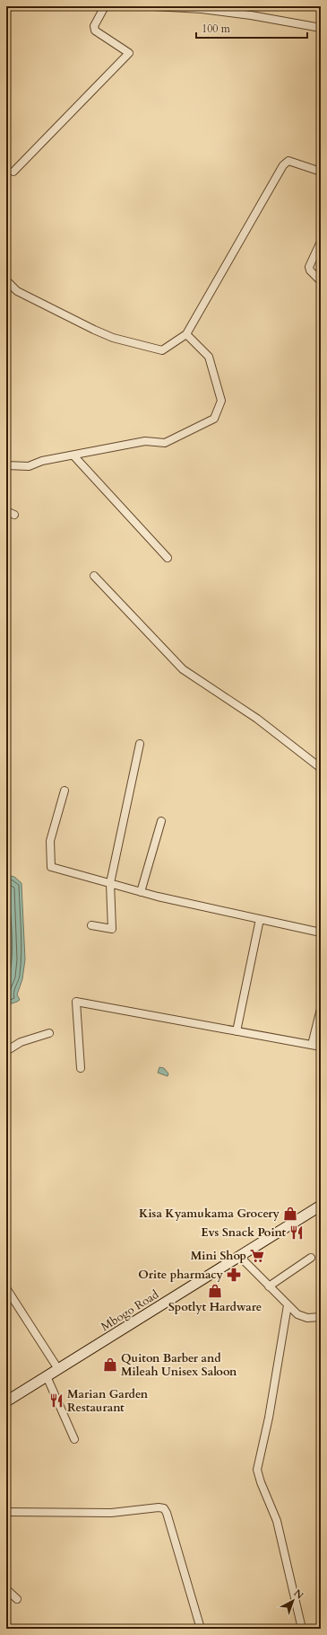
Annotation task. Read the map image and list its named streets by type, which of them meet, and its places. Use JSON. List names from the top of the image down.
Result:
{
  "streets": {
    "main road": ["Mbogo Road"]
  },
  "places": {
    "shop": ["Kisa Kyamukama Grocery", "Spotlyt Hardware", "Quiton Barber and Mileah Unisex Saloon"],
    "restaurant": ["Evs Snack Point", "Marian Garden Restaurant"],
    "supermarket": ["Mini Shop"],
    "pharmacy": ["Orite pharmacy"]
  },
  "scale_bar": "100 m",
  "north": "top right"
}
